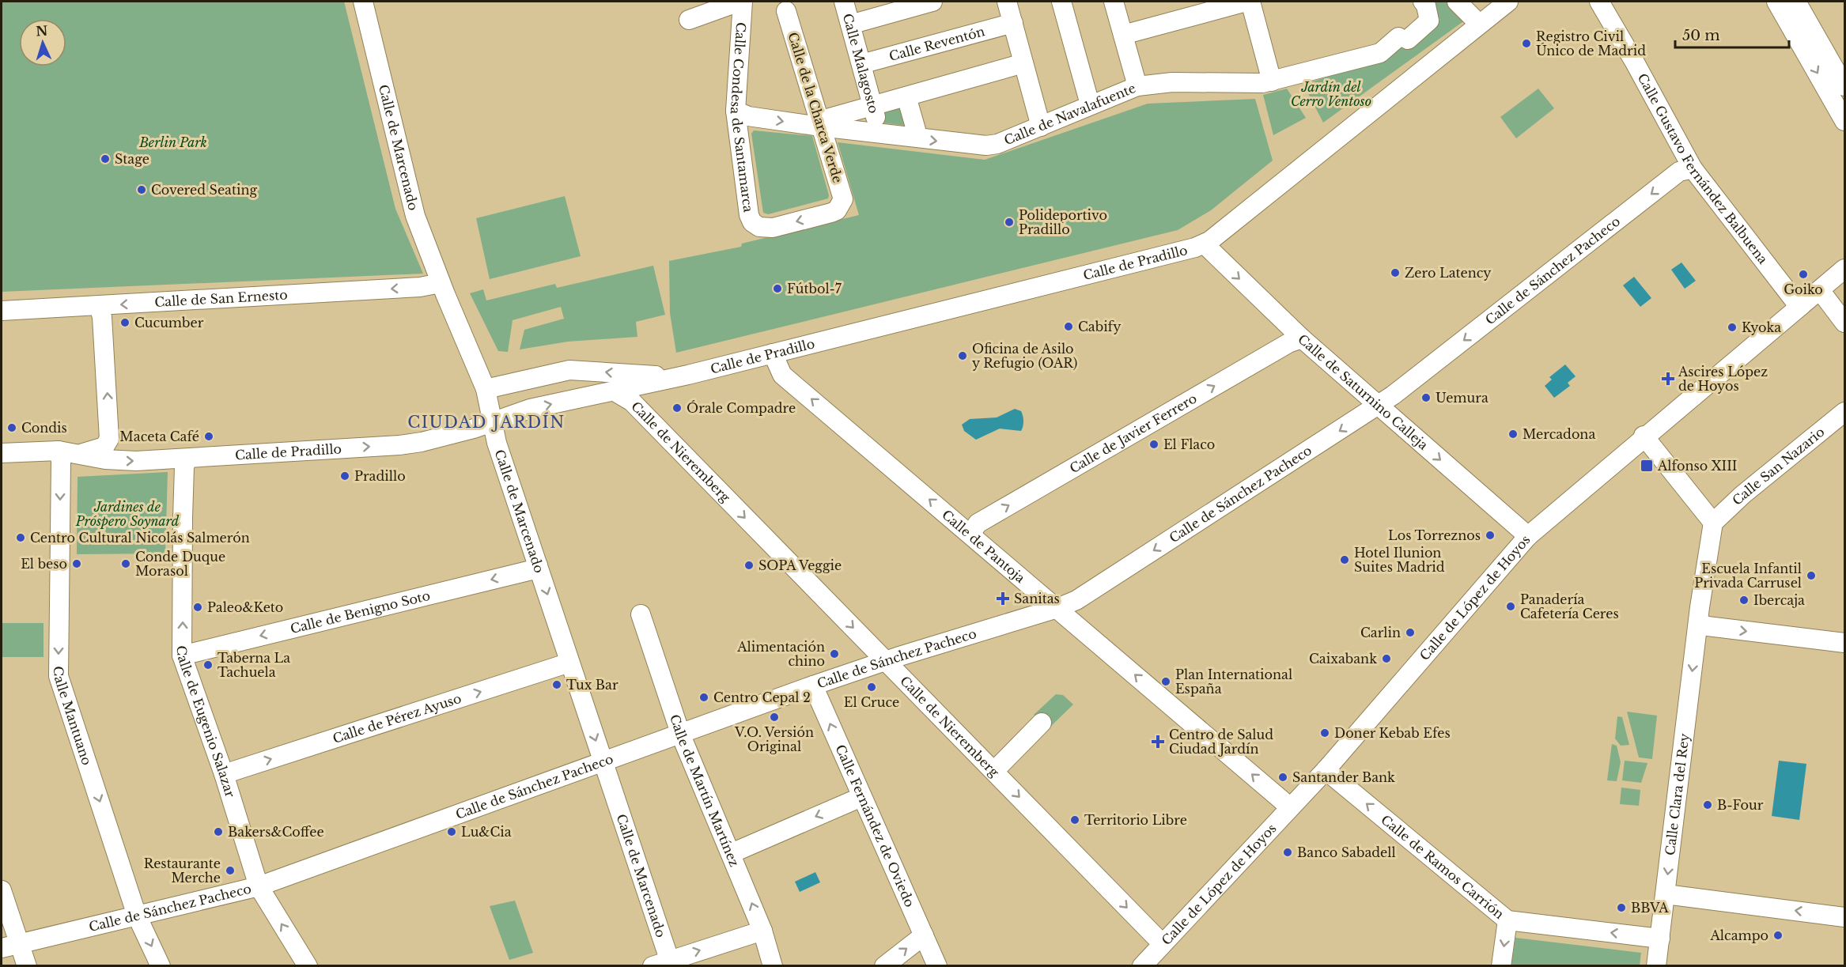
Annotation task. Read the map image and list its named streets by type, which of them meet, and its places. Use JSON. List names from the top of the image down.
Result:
{
  "streets": {
    "street": [
      "Calle Reventón",
      "Calle Malagosto",
      "Calle de la Charca Verde",
      "Calle de Navalafuente",
      "Calle Condesa de Santamarca",
      "Calle de Marcenado",
      "Calle Gustavo Fernández Balbuena",
      "Calle de Pradillo",
      "Calle de Sánchez Pacheco",
      "Calle de San Ernesto",
      "Calle de Saturnino Calleja",
      "Calle de Javier Ferrero",
      "Calle de Nieremberg",
      "Calle San Nazario",
      "Calle de Pantoja",
      "Calle de López de Hoyos",
      "Calle de Benigno Soto",
      "Calle Mantuano",
      "Calle de Pérez Ayuso",
      "Calle de Eugenio Salazar",
      "Calle de Martín Martínez",
      "Calle Clara del Rey",
      "Calle Fernández de Oviedo",
      "Calle de Ramos Carrión"
    ]
  },
  "crossings": [
    ["Calle Reventón", "Calle Malagosto"],
    ["Calle de la Charca Verde", "Calle de Navalafuente"],
    ["Calle de la Charca Verde", "Calle Condesa de Santamarca"],
    ["Calle de Navalafuente", "Calle Condesa de Santamarca"],
    ["Calle de Marcenado", "Calle de Pradillo"],
    ["Calle de Marcenado", "Calle de Sánchez Pacheco"],
    ["Calle de Marcenado", "Calle de San Ernesto"],
    ["Calle de Marcenado", "Calle de Benigno Soto"],
    ["Calle de Marcenado", "Calle de Pérez Ayuso"],
    ["Calle Gustavo Fernández Balbuena", "Calle de Sánchez Pacheco"],
    ["Calle Gustavo Fernández Balbuena", "Calle de López de Hoyos"],
    ["Calle de Pradillo", "Calle de Saturnino Calleja"],
    ["Calle de Pradillo", "Calle de Nieremberg"],
    ["Calle de Pradillo", "Calle de Pantoja"],
    ["Calle de Pradillo", "Calle Mantuano"],
    ["Calle de Pradillo", "Calle de Eugenio Salazar"],
    ["Calle de Sánchez Pacheco", "Calle de Saturnino Calleja"],
    ["Calle de Sánchez Pacheco", "Calle de Nieremberg"],
    ["Calle de Sánchez Pacheco", "Calle de Pantoja"],
    ["Calle de Sánchez Pacheco", "Calle Mantuano"],
    ["Calle de Sánchez Pacheco", "Calle de Eugenio Salazar"],
    ["Calle de Sánchez Pacheco", "Calle de Martín Martínez"],
    ["Calle de Sánchez Pacheco", "Calle Fernández de Oviedo"],
    ["Calle de Saturnino Calleja", "Calle de Javier Ferrero"],
    ["Calle de Saturnino Calleja", "Calle de López de Hoyos"],
    ["Calle de Javier Ferrero", "Calle de Pantoja"],
    ["Calle de Nieremberg", "Calle de López de Hoyos"],
    ["Calle San Nazario", "Calle Clara del Rey"],
    ["Calle de Pantoja", "Calle de López de Hoyos"],
    ["Calle de López de Hoyos", "Calle de Ramos Carrión"],
    ["Calle de Benigno Soto", "Calle de Eugenio Salazar"],
    ["Calle de Pérez Ayuso", "Calle de Eugenio Salazar"],
    ["Calle Clara del Rey", "Calle de Ramos Carrión"]
  ],
  "one_way": [
    "Calle de Sánchez Pacheco",
    "Calle de San Ernesto",
    "Calle de Saturnino Calleja",
    "Calle de Javier Ferrero",
    "Calle de Nieremberg",
    "Calle de Pantoja",
    "Calle de Benigno Soto",
    "Calle Mantuano",
    "Calle de Pérez Ayuso",
    "Calle de Eugenio Salazar",
    "Calle Clara del Rey",
    "Calle Fernández de Oviedo",
    "Calle de Ramos Carrión"
  ],
  "districts": ["CIUDAD JARDÍN"],
  "parks": ["Jardín del Cerro Ventoso", "Berlin Park", "Jardines de Próspero Soynard"],
  "places": {
    "other": [
      "Registro Civil Único de Madrid",
      "Stage",
      "Covered Seating",
      "Polideportivo Pradillo",
      "Zero Latency",
      "Goiko",
      "Fútbol-7",
      "Cucumber",
      "Cabify",
      "Kyoka",
      "Oficina de Asilo y Refugio (OAR)",
      "Uemura",
      "Órale Compadre",
      "Condis",
      "Mercadona",
      "Maceta Café",
      "El Flaco",
      "Pradillo",
      "Los Torreznos",
      "Centro Cultural Nicolás Salmerón",
      "Hotel Ilunion Suites Madrid",
      "El beso",
      "Conde Duque Morasol",
      "SOPA Veggie",
      "Escuela Infantil Privada Carrusel",
      "Ibercaja",
      "Panadería Cafetería Ceres",
      "Paleo&Keto",
      "Carlin",
      "Alimentación chino",
      "Caixabank",
      "Taberna La Tachuela",
      "Plan International España",
      "Tux Bar",
      "El Cruce",
      "Centro Cepal 2",
      "V.O. Versión Original",
      "Doner Kebab Efes",
      "Santander Bank",
      "B-Four",
      "Territorio Libre",
      "Bakers&Coffee",
      "Lu&Cia",
      "Banco Sabadell",
      "Restaurante Merche",
      "BBVA",
      "Alcampo"
    ],
    "health": ["Ascires López de Hoyos", "Sanitas", "Centro de Salud Ciudad Jardín"],
    "transit": ["Alfonso XIII"]
  },
  "scale_bar": "50 m",
  "north": "top"
}
